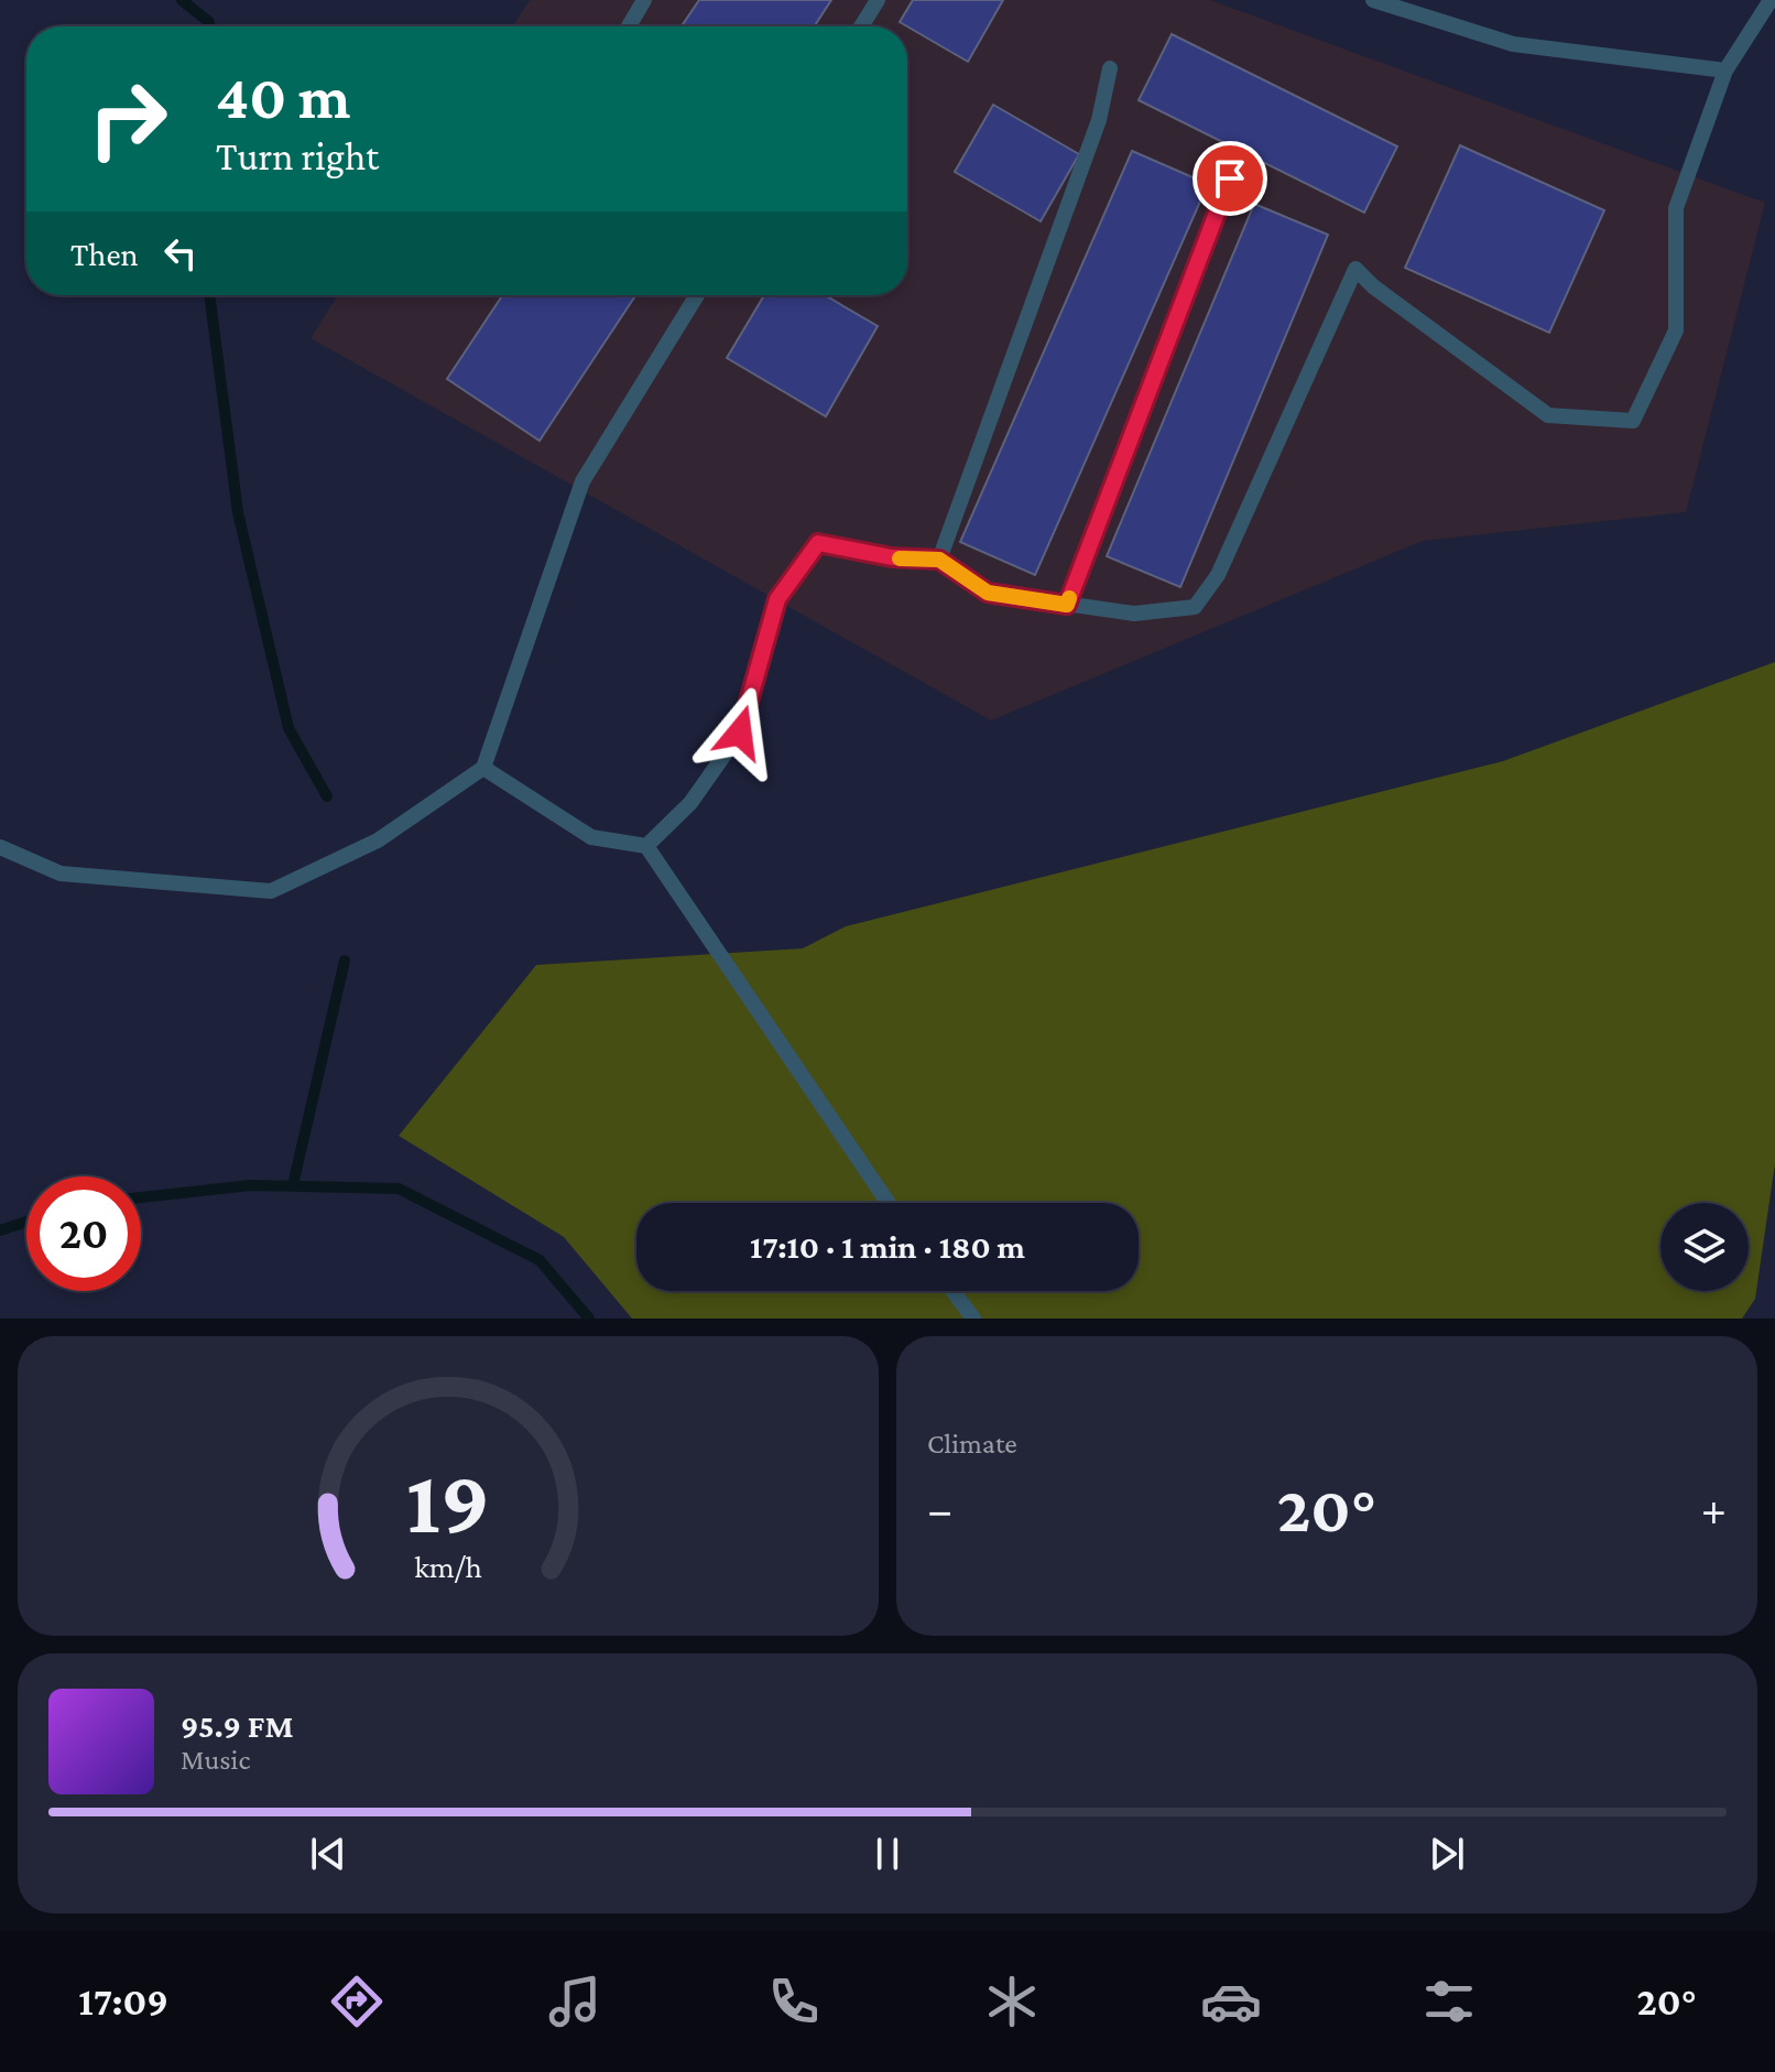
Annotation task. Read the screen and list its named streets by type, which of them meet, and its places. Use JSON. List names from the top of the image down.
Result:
{
  "page": {
    "turn": ["40 m", "Turn right"],
    "then": "Then",
    "limit": "20",
    "trip": "17:10 · 1 min · 180 m",
    "tile": "Climate",
    "heat": ["−", "20°", "+"],
    "song": ["95.9 FM", "Music"],
    "tabs": ["17:09", "20°"],
    "gauge": ["19", "km/h"]
  }
}
